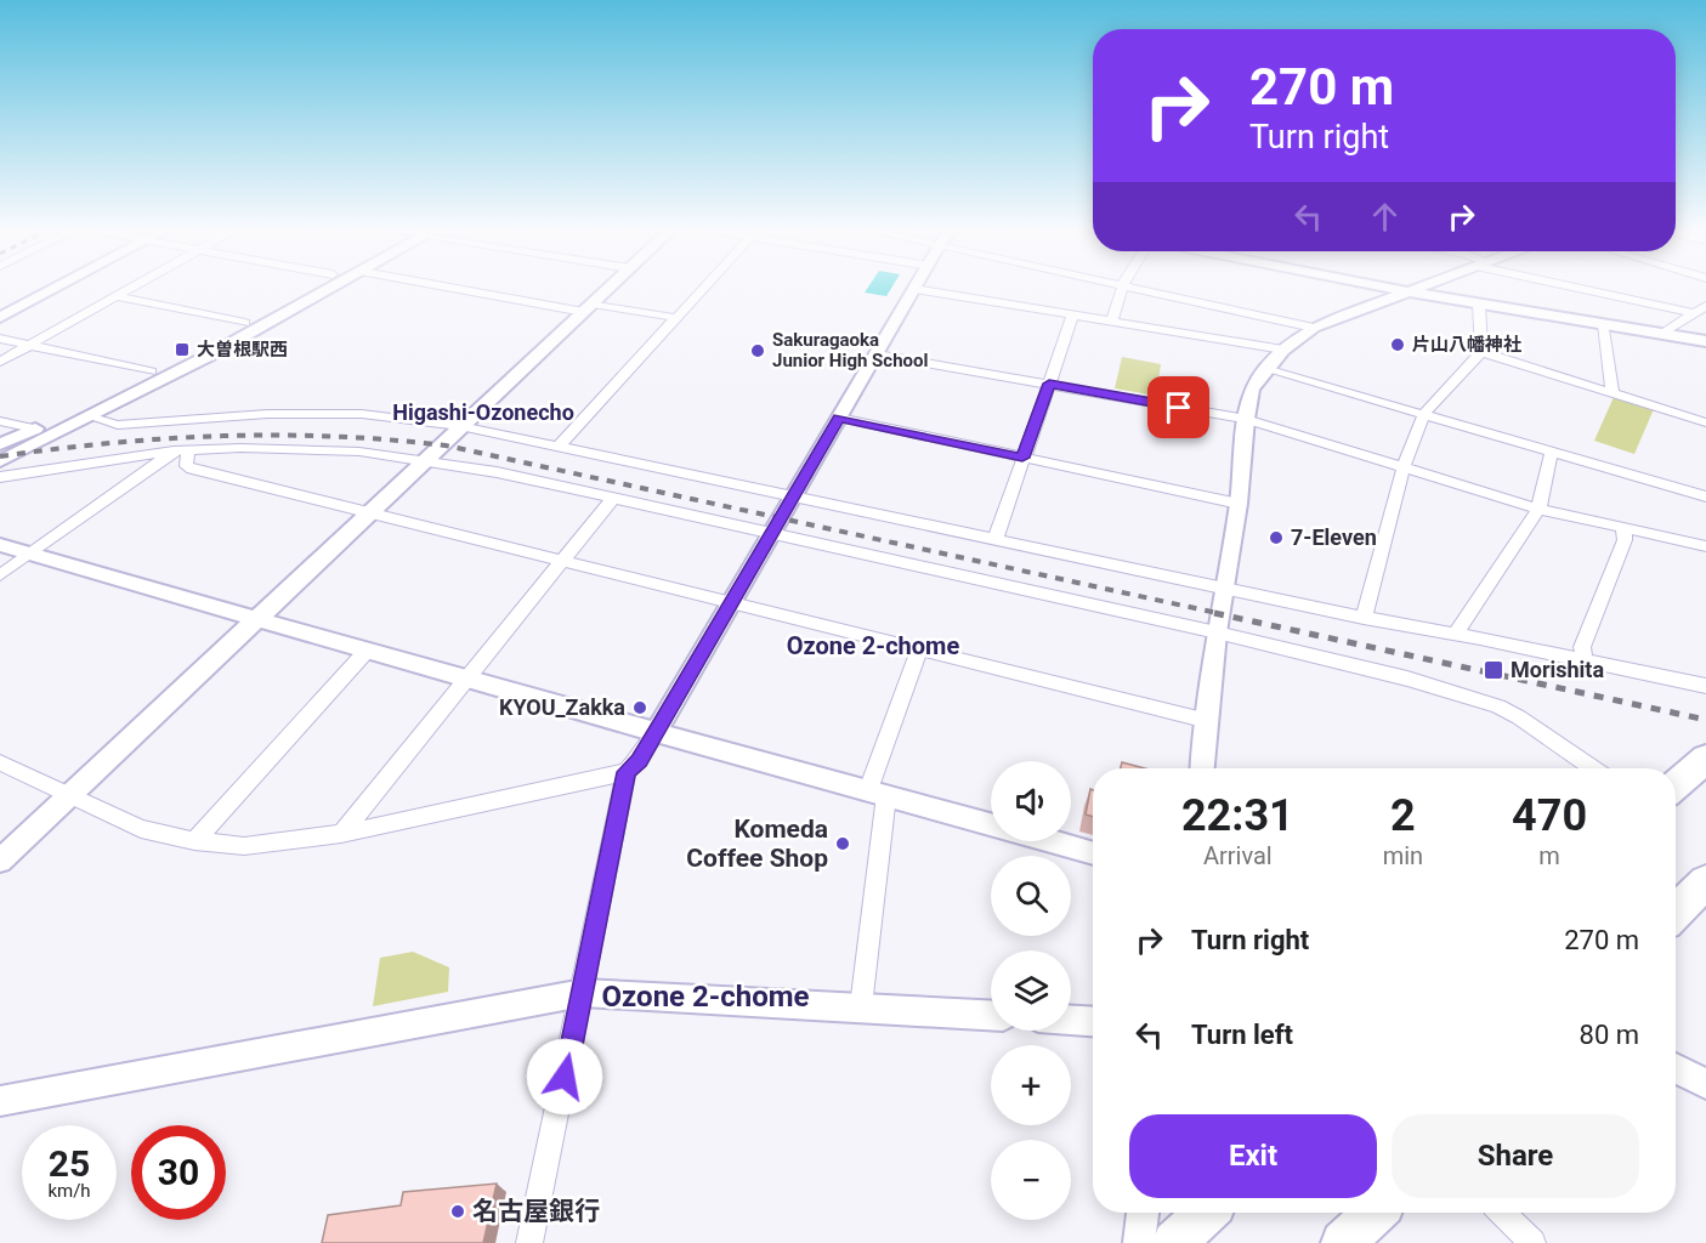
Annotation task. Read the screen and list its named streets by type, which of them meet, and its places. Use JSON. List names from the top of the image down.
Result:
{
  "districts": ["Higashi-Ozonecho", "Ozone 2-chome", "Ozone 2-chome"],
  "places": {
    "other": [
      "片山八幡神社",
      "Sakuragaoka Junior High School",
      "7-Eleven",
      "KYOU_Zakka",
      "Komeda Coffee Shop",
      "名古屋銀行"
    ],
    "transit": ["大曽根駅西", "Morishita"]
  },
  "page": {
    "turn": ["270 m", "Turn right"],
    "map_buttons": ["+", "−"],
    "eta": [
      "22:31",
      "Arrival",
      "2",
      "min",
      "470",
      "m"
    ],
    "list": [
      {
        "name": "Turn right",
        "value": "270 m"
      },
      {
        "name": "Turn left",
        "value": "80 m"
      }
    ],
    "buttons": ["Exit", "Share"],
    "speed": "25 km/h",
    "limit": "30"
  }
}
